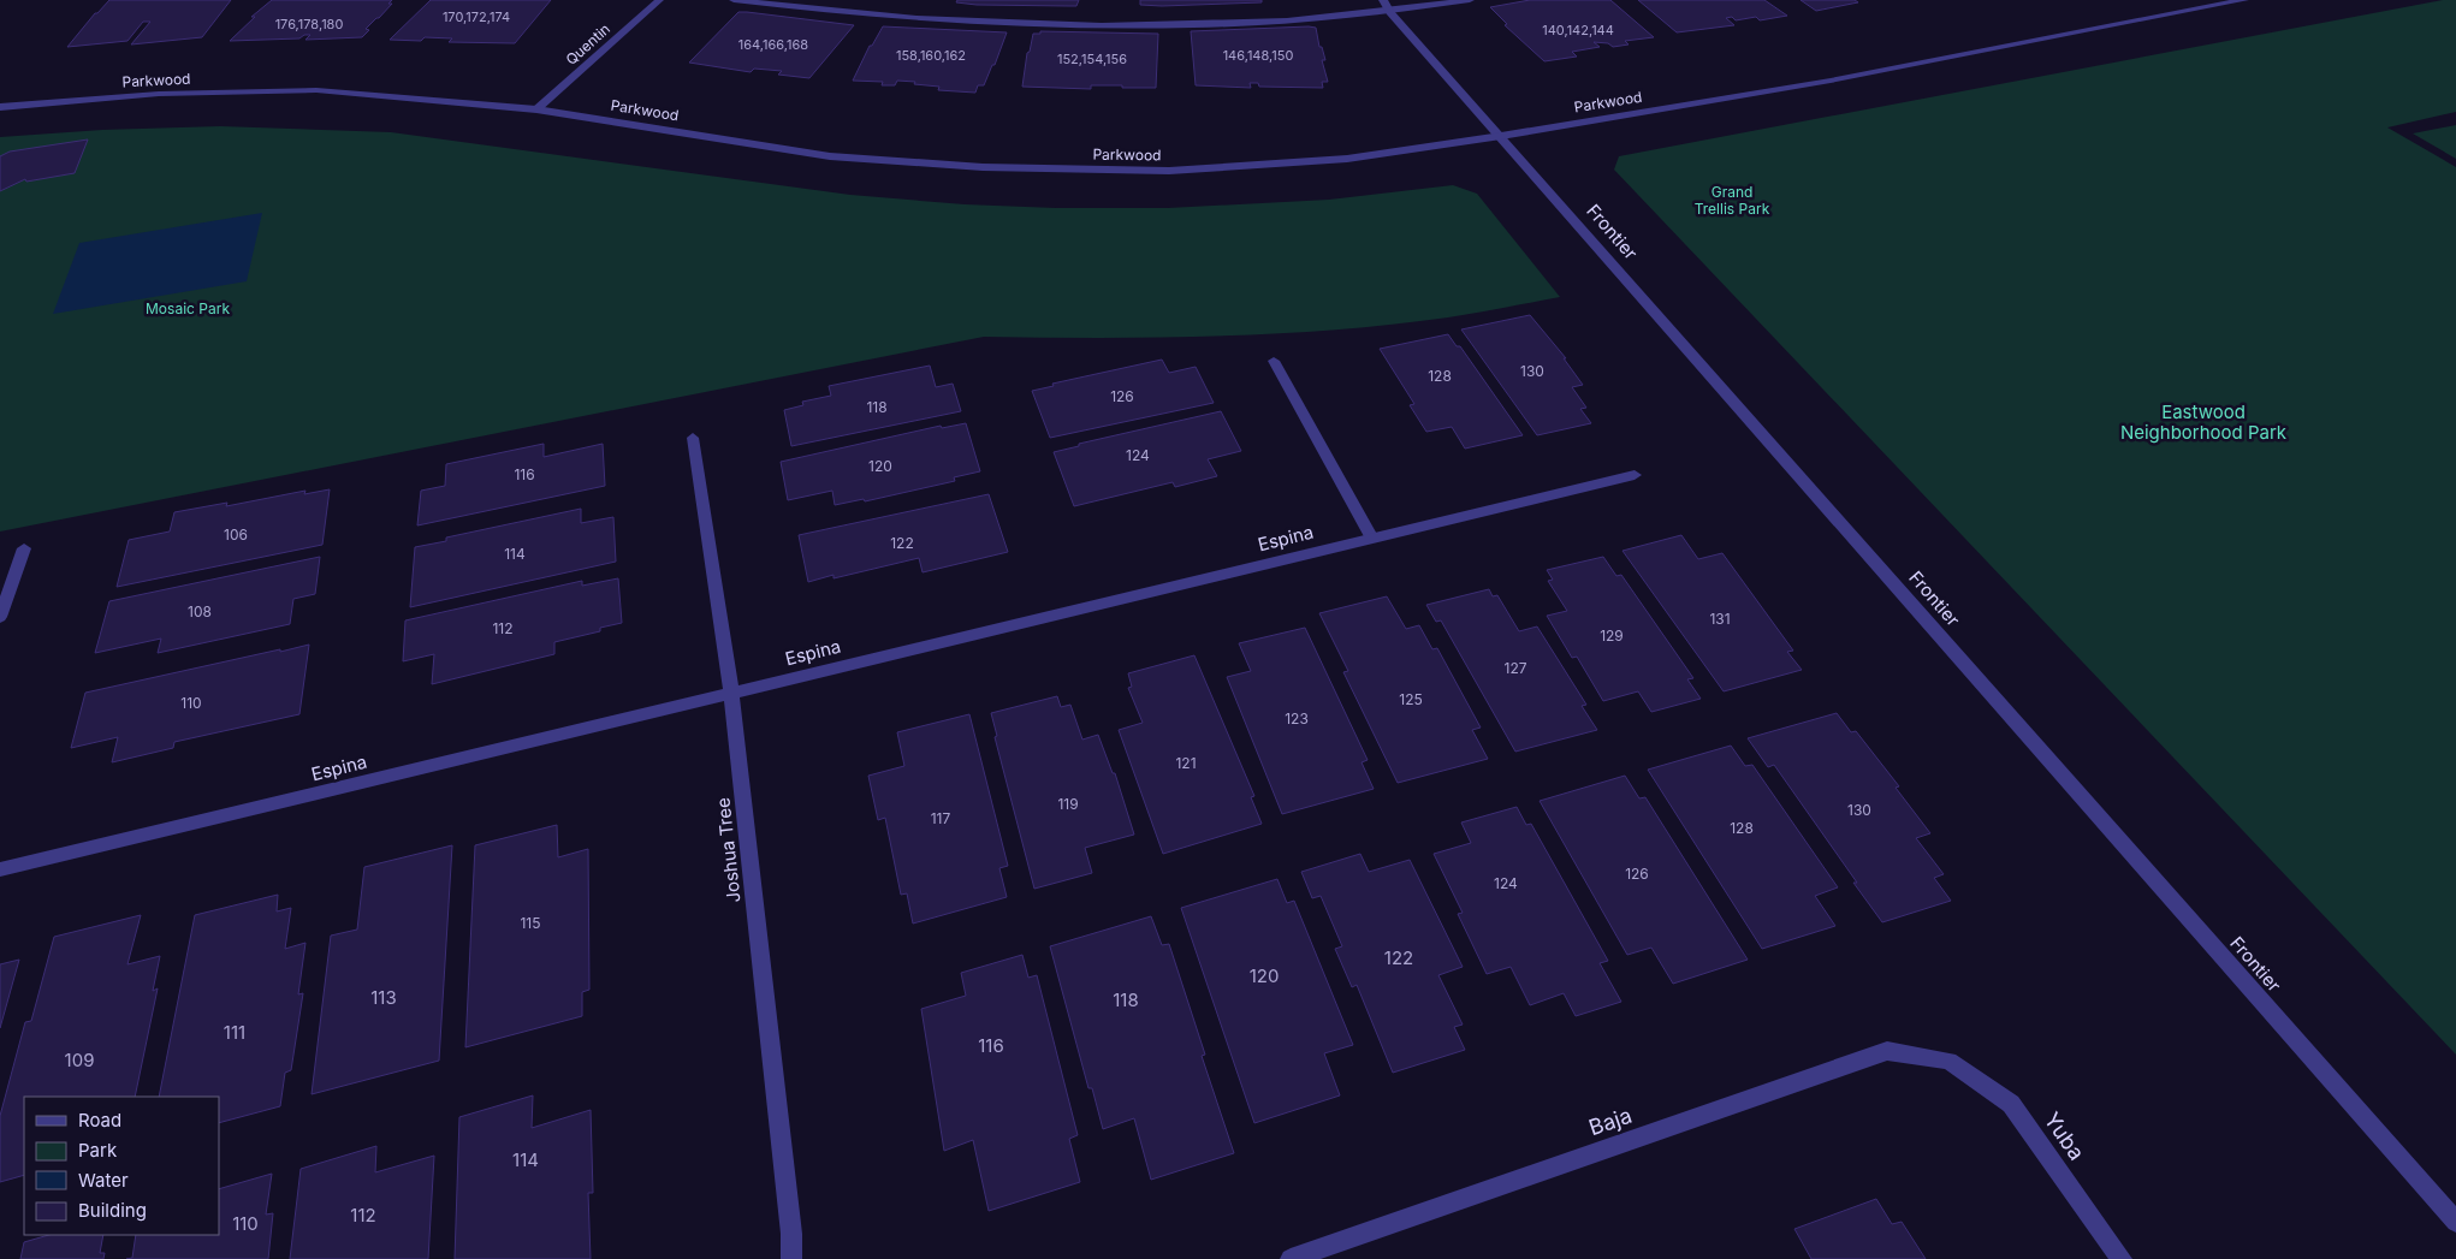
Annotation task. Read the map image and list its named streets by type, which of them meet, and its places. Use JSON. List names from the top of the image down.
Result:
{
  "streets": {
    "street": [
      "Quentin",
      "Parkwood",
      "Frontier",
      "Espina",
      "Joshua Tree",
      "Baja",
      "Yuba"
    ]
  },
  "crossings": [
    ["Quentin", "Parkwood"],
    ["Parkwood", "Frontier"],
    ["Espina", "Joshua Tree"],
    ["Baja", "Yuba"]
  ],
  "parks": ["Grand Trellis Park", "Mosaic Park", "Eastwood Neighborhood Park"],
  "house_numbers": [
    "170,172,174",
    "176,178,180",
    "140,142,144",
    "164,166,168",
    "158,160,162",
    "146,148,150",
    "152,154,156",
    "130",
    "128",
    "126",
    "118",
    "124",
    "120",
    "116",
    "106",
    "122",
    "114",
    "108",
    "131",
    "112",
    "129",
    "127",
    "125",
    "110",
    "123",
    "121",
    "119",
    "130",
    "117",
    "128",
    "126",
    "124",
    "115",
    "122",
    "120",
    "113",
    "118",
    "111",
    "116",
    "109",
    "114",
    "112",
    "110"
  ],
  "legend": [
    "Road",
    "Park",
    "Water",
    "Building"
  ]
}
